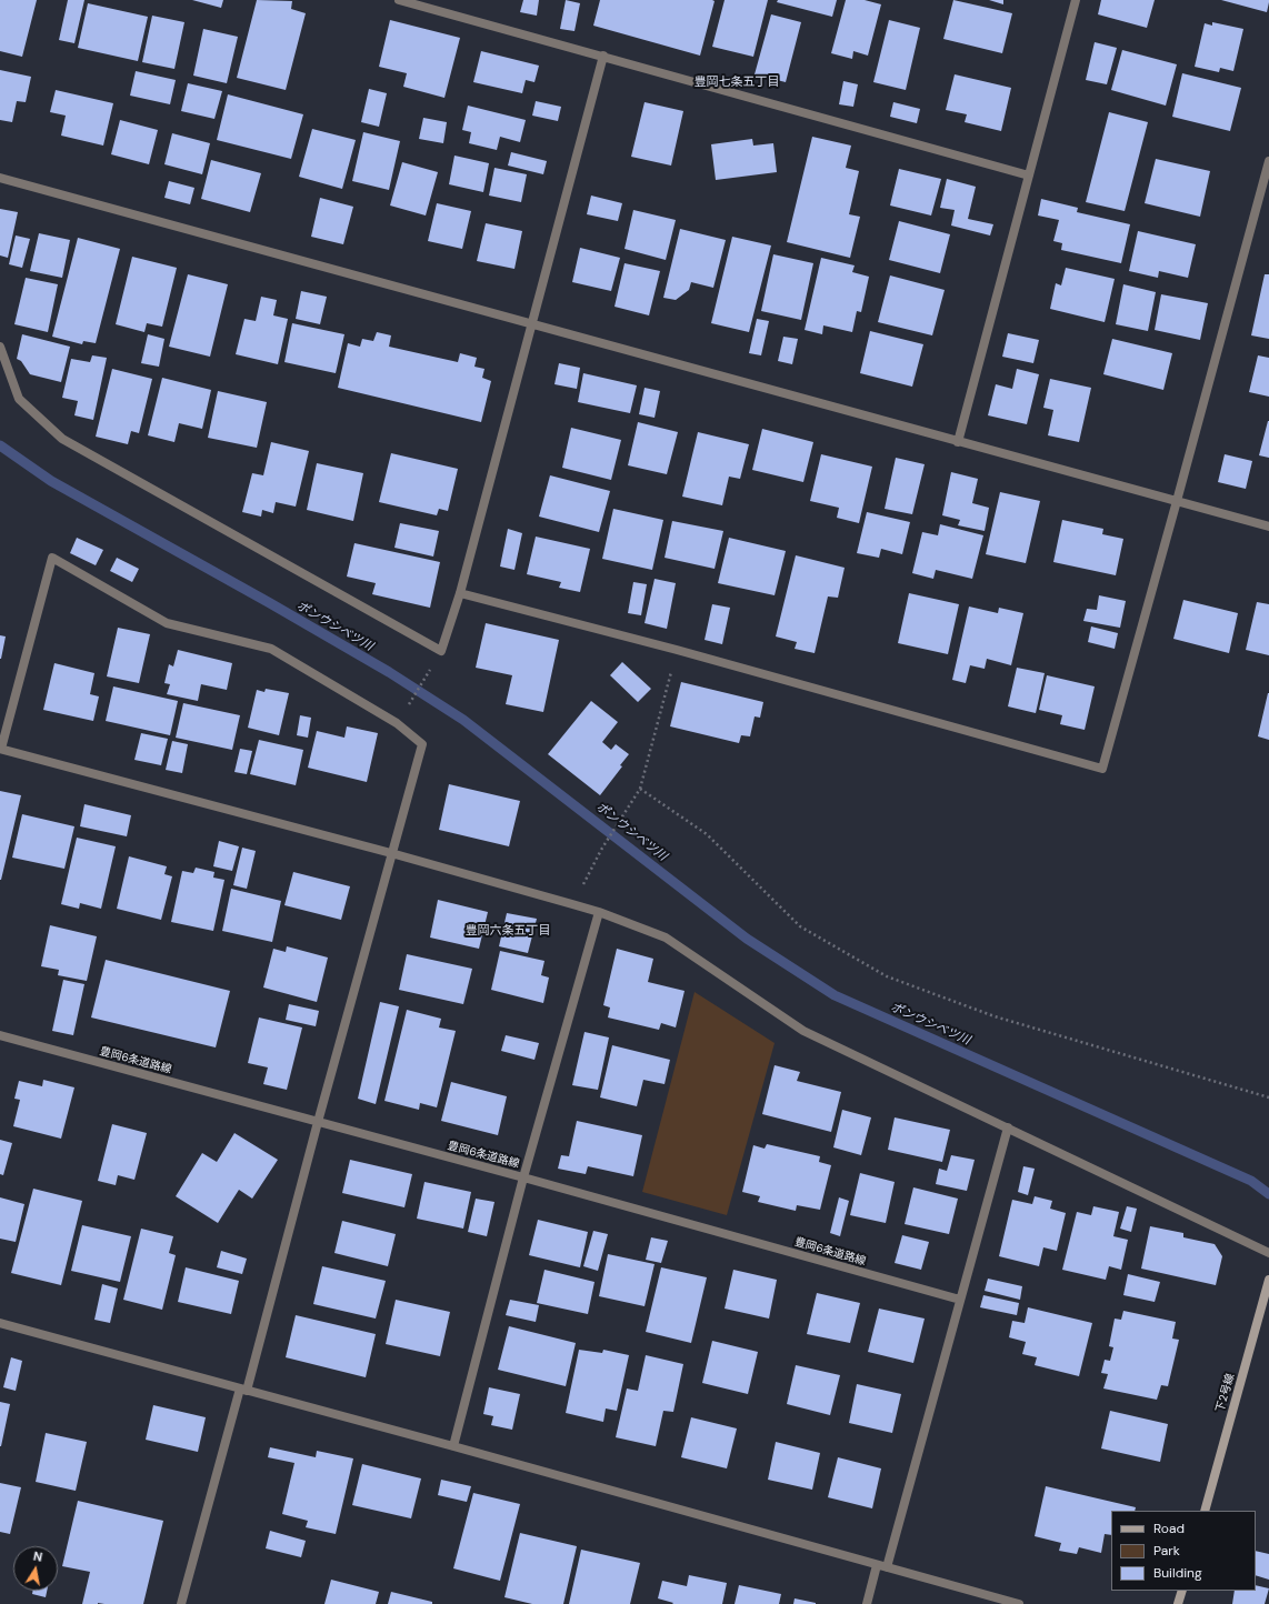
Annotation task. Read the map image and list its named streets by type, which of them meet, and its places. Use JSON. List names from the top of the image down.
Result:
{
  "streets": {
    "street": ["豊岡6条道路線", "下2号線"]
  },
  "districts": ["豊岡七条五丁目", "豊岡六条五丁目"],
  "water": ["ポンウシベツ川"],
  "legend": ["Road", "Park", "Building"],
  "north": "top"
}
